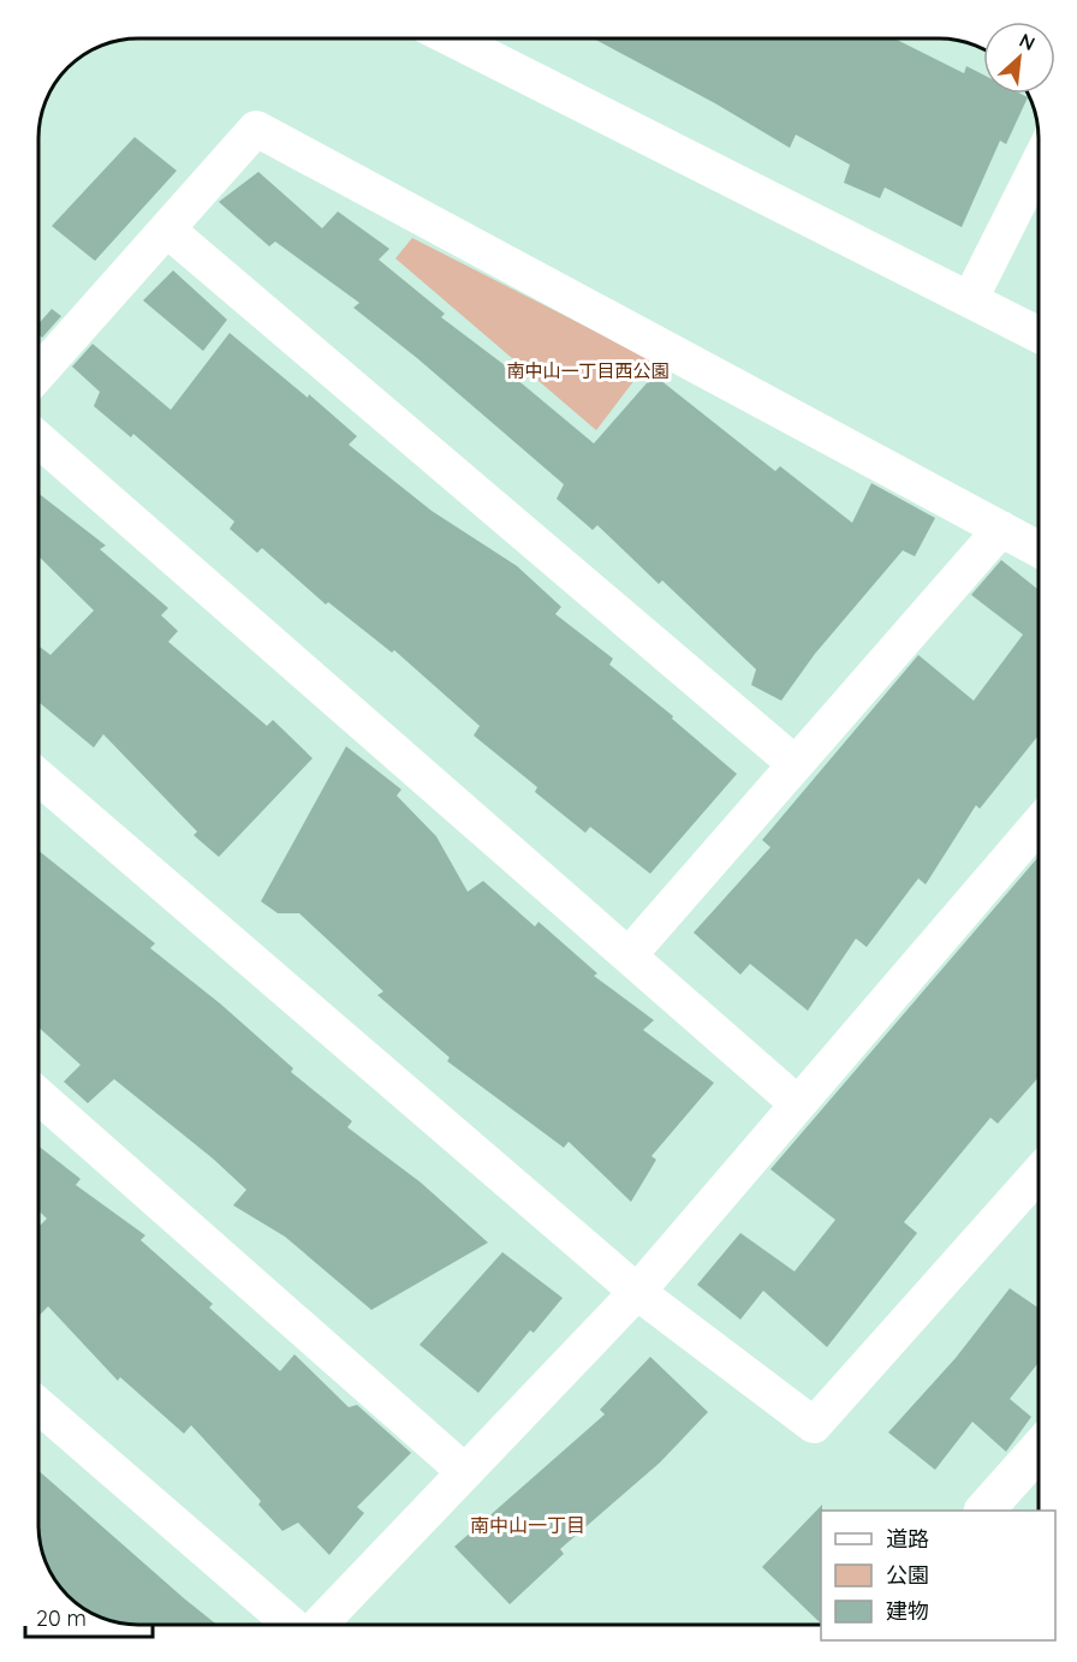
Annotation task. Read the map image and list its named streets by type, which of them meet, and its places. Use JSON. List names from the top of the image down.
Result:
{
  "districts": ["南中山一丁目"],
  "parks": ["南中山一丁目西公園"],
  "legend": ["道路", "公園", "建物"],
  "scale_bar": "20 m",
  "north": "top right"
}
